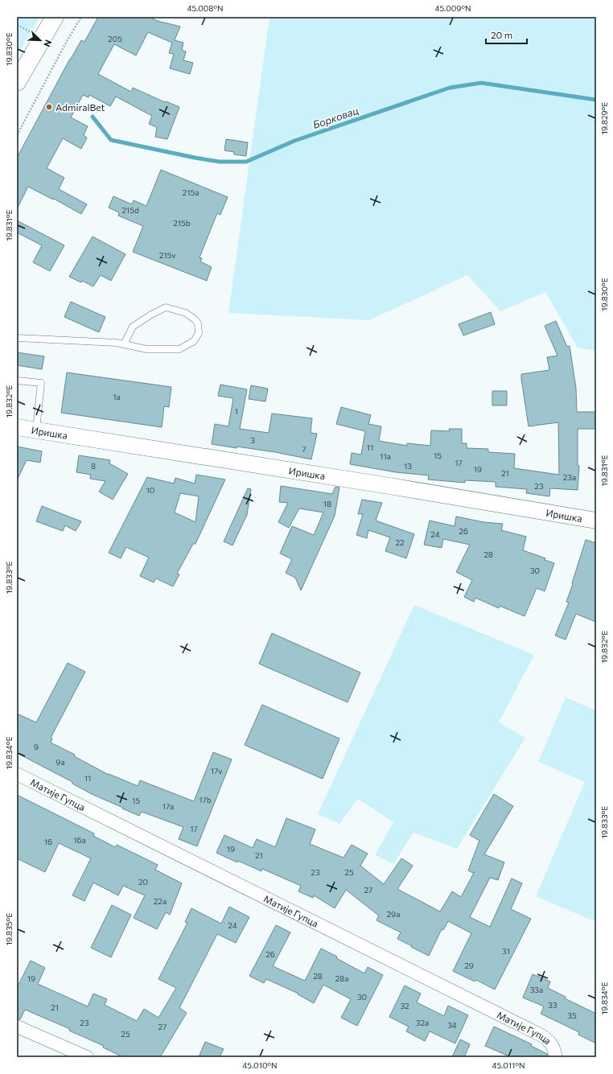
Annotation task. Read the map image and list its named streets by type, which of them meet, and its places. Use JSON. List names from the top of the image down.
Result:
{
  "streets": {
    "street": ["Иришка", "Матије Гупца"]
  },
  "water": ["Борковац"],
  "places": ["AdmiralBet"],
  "house_numbers": [
    "205",
    "215a",
    "215d",
    "215b",
    "215v",
    "1a",
    "1",
    "3",
    "11",
    "7",
    "15",
    "11a",
    "17",
    "8",
    "13",
    "19",
    "21",
    "23a",
    "23",
    "10",
    "18",
    "26",
    "24",
    "22",
    "28",
    "30",
    "9",
    "9a",
    "17v",
    "11",
    "17b",
    "15",
    "17a",
    "17",
    "16a",
    "16",
    "19",
    "21",
    "23",
    "25",
    "20",
    "27",
    "22a",
    "29a",
    "24",
    "31",
    "26",
    "29",
    "28",
    "19",
    "28a",
    "33a",
    "30",
    "33",
    "32",
    "21",
    "35",
    "23",
    "32a",
    "34",
    "27",
    "25"
  ],
  "scale_bar": "20 m",
  "north": "bottom right",
  "coordinates": [
    "45.008°N",
    "45.009°N",
    "19.830°E",
    "19.829°E",
    "19.831°E",
    "19.832°E",
    "19.833°E",
    "19.834°E",
    "19.835°E",
    "45.010°N",
    "45.011°N"
  ]
}
